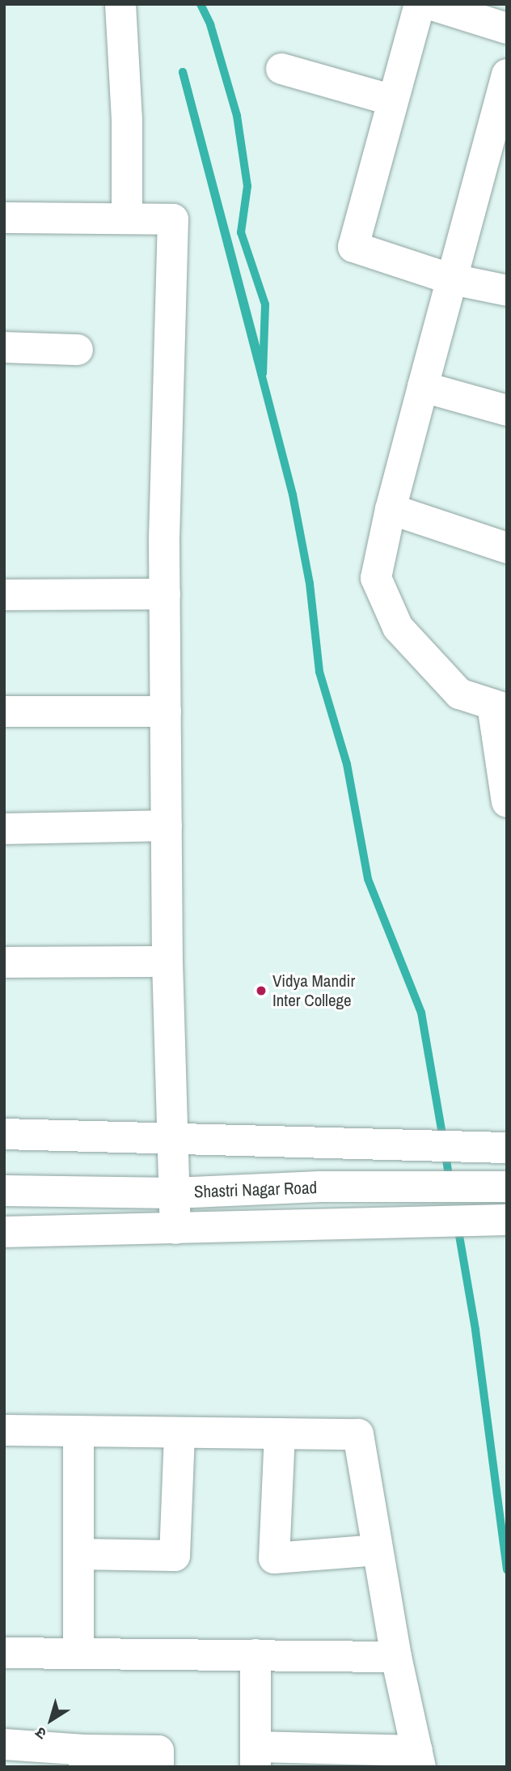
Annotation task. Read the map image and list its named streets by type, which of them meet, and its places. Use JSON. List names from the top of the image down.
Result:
{
  "streets": {
    "main road": ["Shastri Nagar Road"]
  },
  "places": ["Vidya Mandir Inter College"],
  "north": "bottom left"
}
